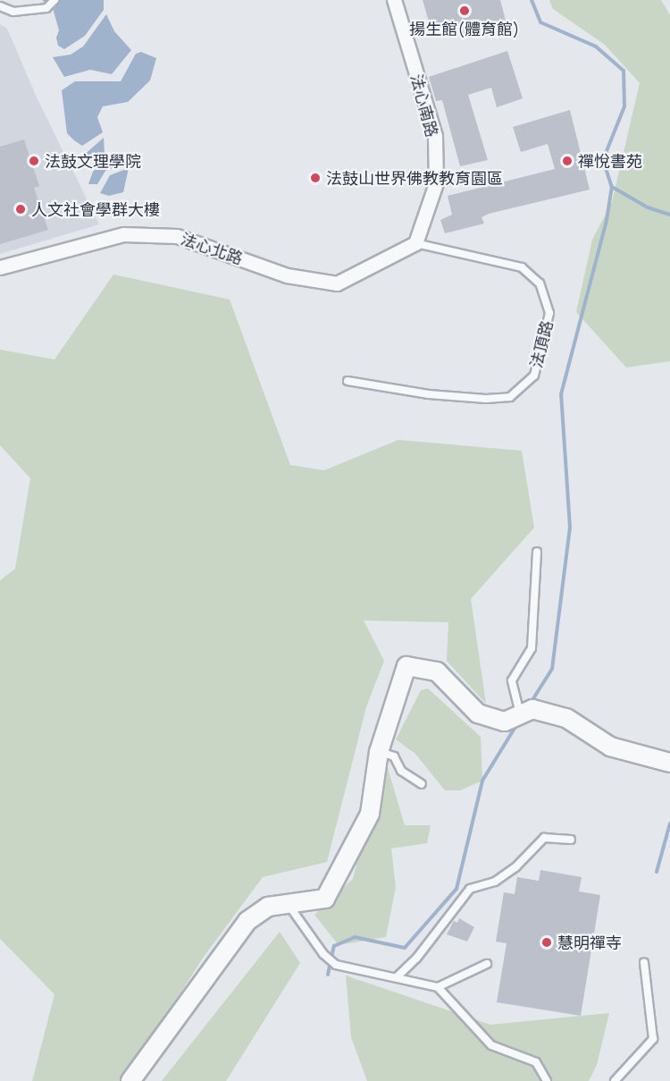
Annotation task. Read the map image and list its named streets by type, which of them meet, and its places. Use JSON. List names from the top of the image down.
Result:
{
  "streets": {
    "street": ["法心南路", "法心北路"],
    "lane": ["法頂路"]
  },
  "crossings": [
    ["法心南路", "法心北路"],
    ["法心南路", "法頂路"],
    ["法心北路", "法頂路"]
  ],
  "places": [
    "揚生館(體育館)",
    "法鼓文理學院",
    "禪悅書苑",
    "法鼓山世界佛教教育園區",
    "人文社會學群大樓",
    "慧明禪寺"
  ]
}
